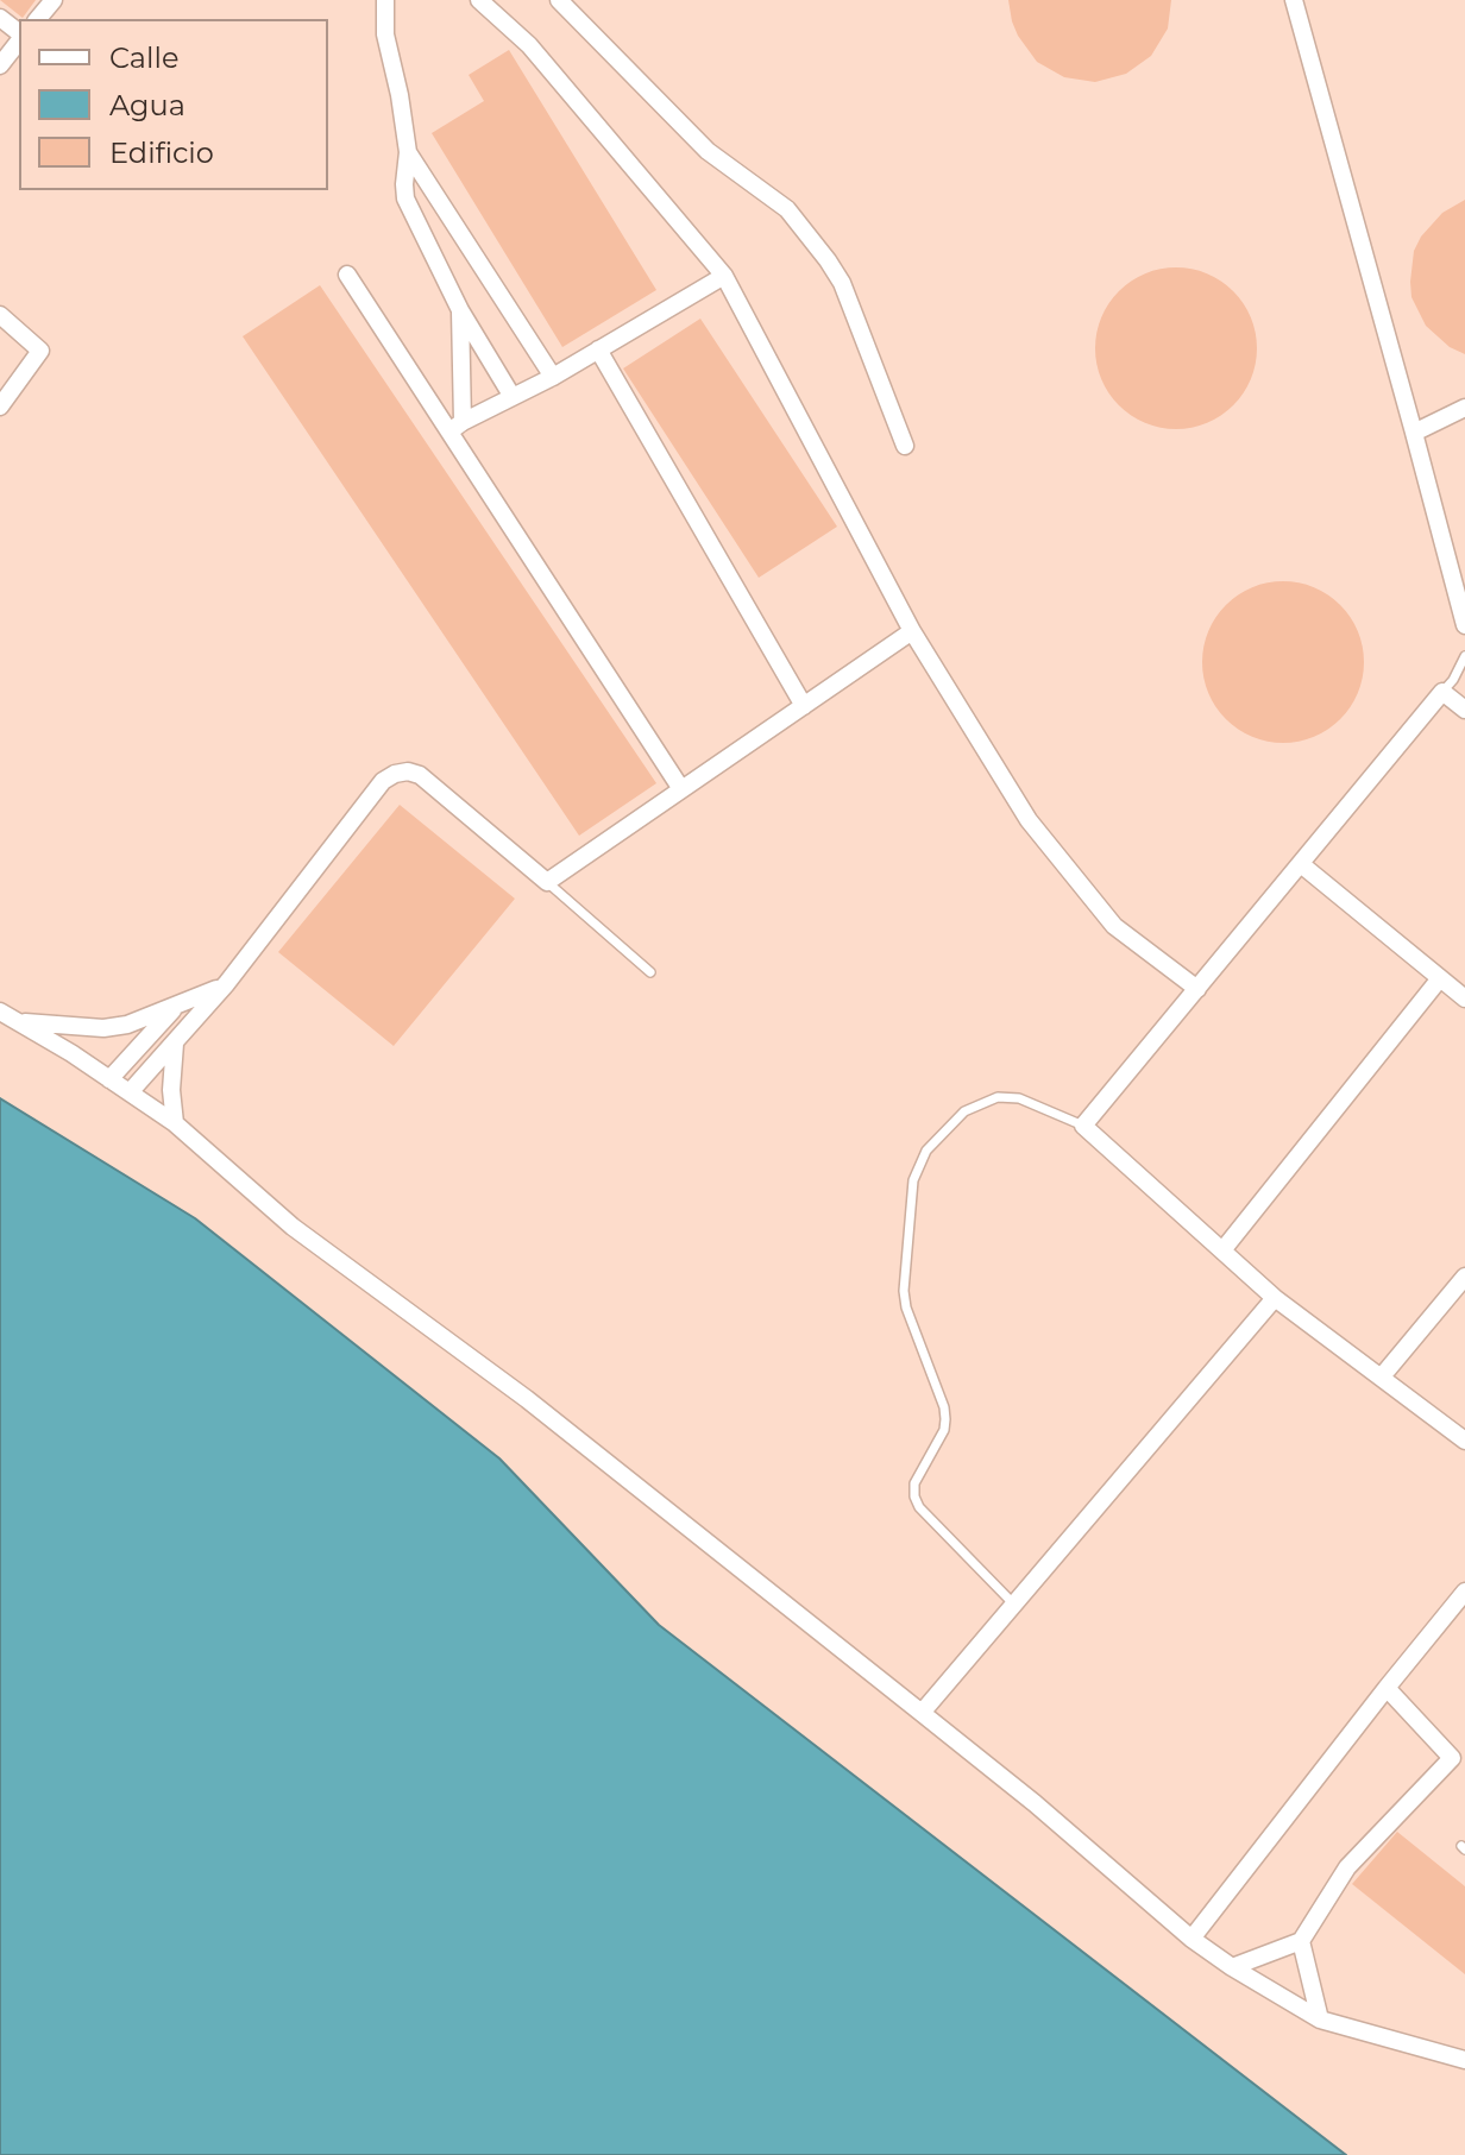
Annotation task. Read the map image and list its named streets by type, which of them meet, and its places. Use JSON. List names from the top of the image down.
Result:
{
  "legend": ["Calle", "Agua", "Edificio"]
}
